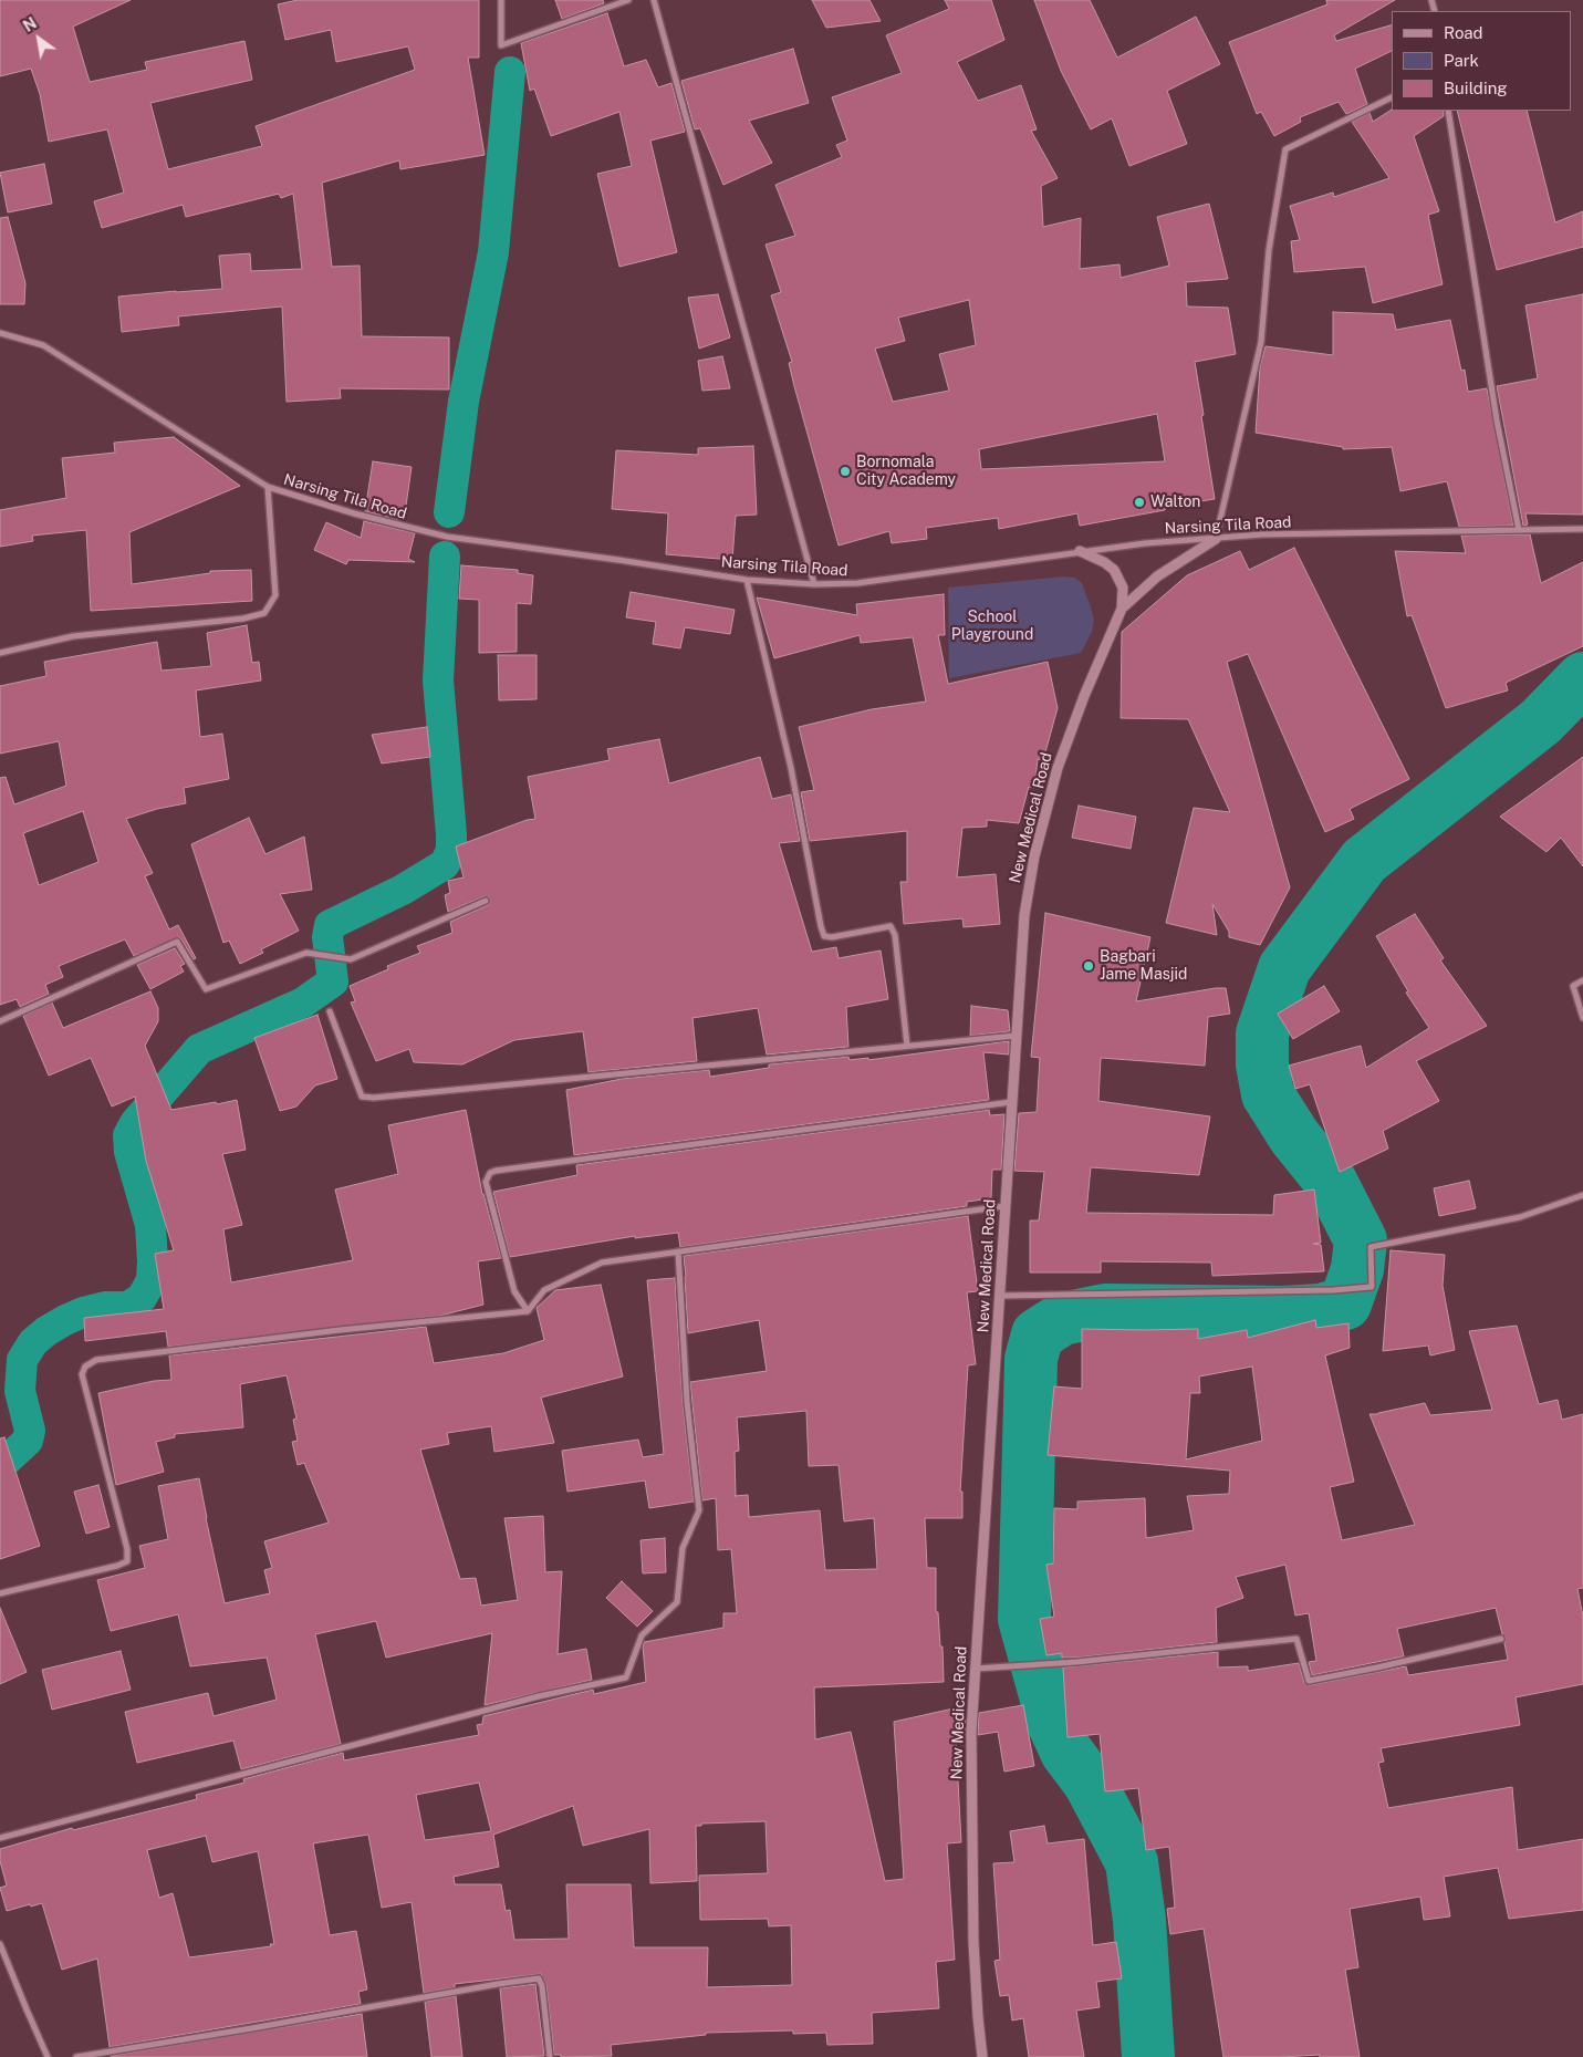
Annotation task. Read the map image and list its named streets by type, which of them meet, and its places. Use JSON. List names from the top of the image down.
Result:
{
  "streets": {
    "street": ["Narsing Tila Road", "New Medical Road"]
  },
  "crossings": [
    ["Narsing Tila Road", "New Medical Road"]
  ],
  "parks": ["School Playground"],
  "places": ["Bornomala City Academy", "Walton", "Bagbari Jame Masjid"],
  "legend": ["Road", "Park", "Building"],
  "north": "top left"
}
